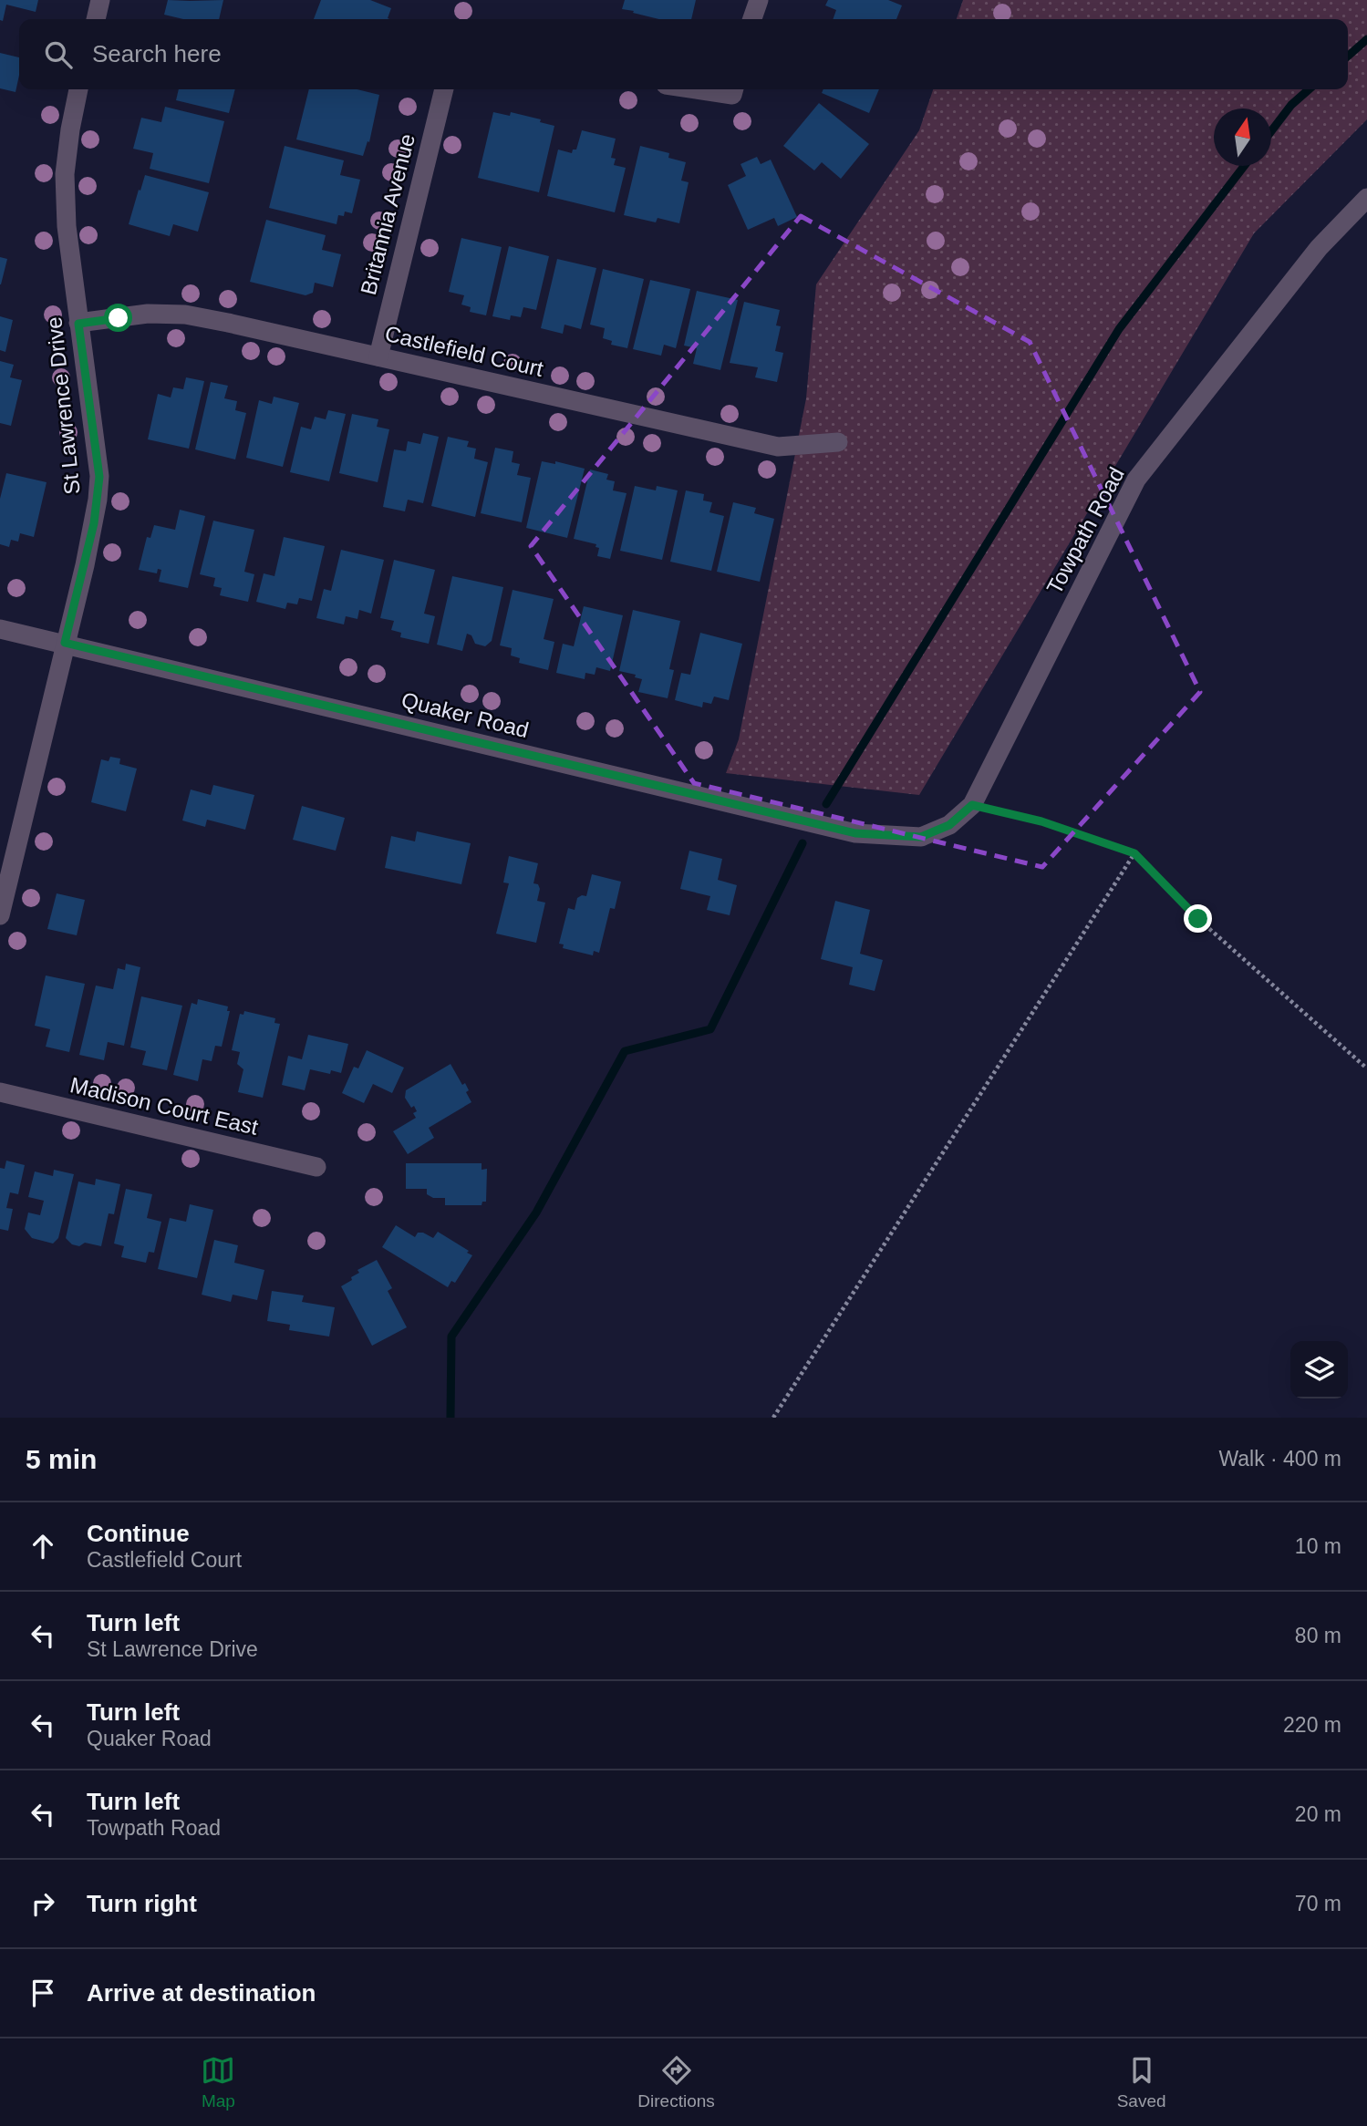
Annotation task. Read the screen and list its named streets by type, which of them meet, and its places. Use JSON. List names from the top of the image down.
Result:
{
  "streets": {
    "street": [
      "Britannia Avenue",
      "Castlefield Court",
      "St Lawrence Drive",
      "Towpath Road",
      "Quaker Road",
      "Madison Court East"
    ]
  },
  "crossings": [
    ["Britannia Avenue", "Castlefield Court"],
    ["Castlefield Court", "St Lawrence Drive"],
    ["St Lawrence Drive", "Quaker Road"],
    ["Towpath Road", "Quaker Road"]
  ],
  "north": "top",
  "page": {
    "search": "Search here",
    "heading": ["5 min", "Walk · 400 m"],
    "list": [
      ["Continue", "Castlefield Court", "10 m"],
      ["Turn left", "St Lawrence Drive", "80 m"],
      ["Turn left", "Quaker Road", "220 m"],
      ["Turn left", "Towpath Road", "20 m"],
      ["Turn right", "70 m"],
      "Arrive at destination"
    ],
    "nav": ["Map", "Directions", "Saved"]
  }
}
